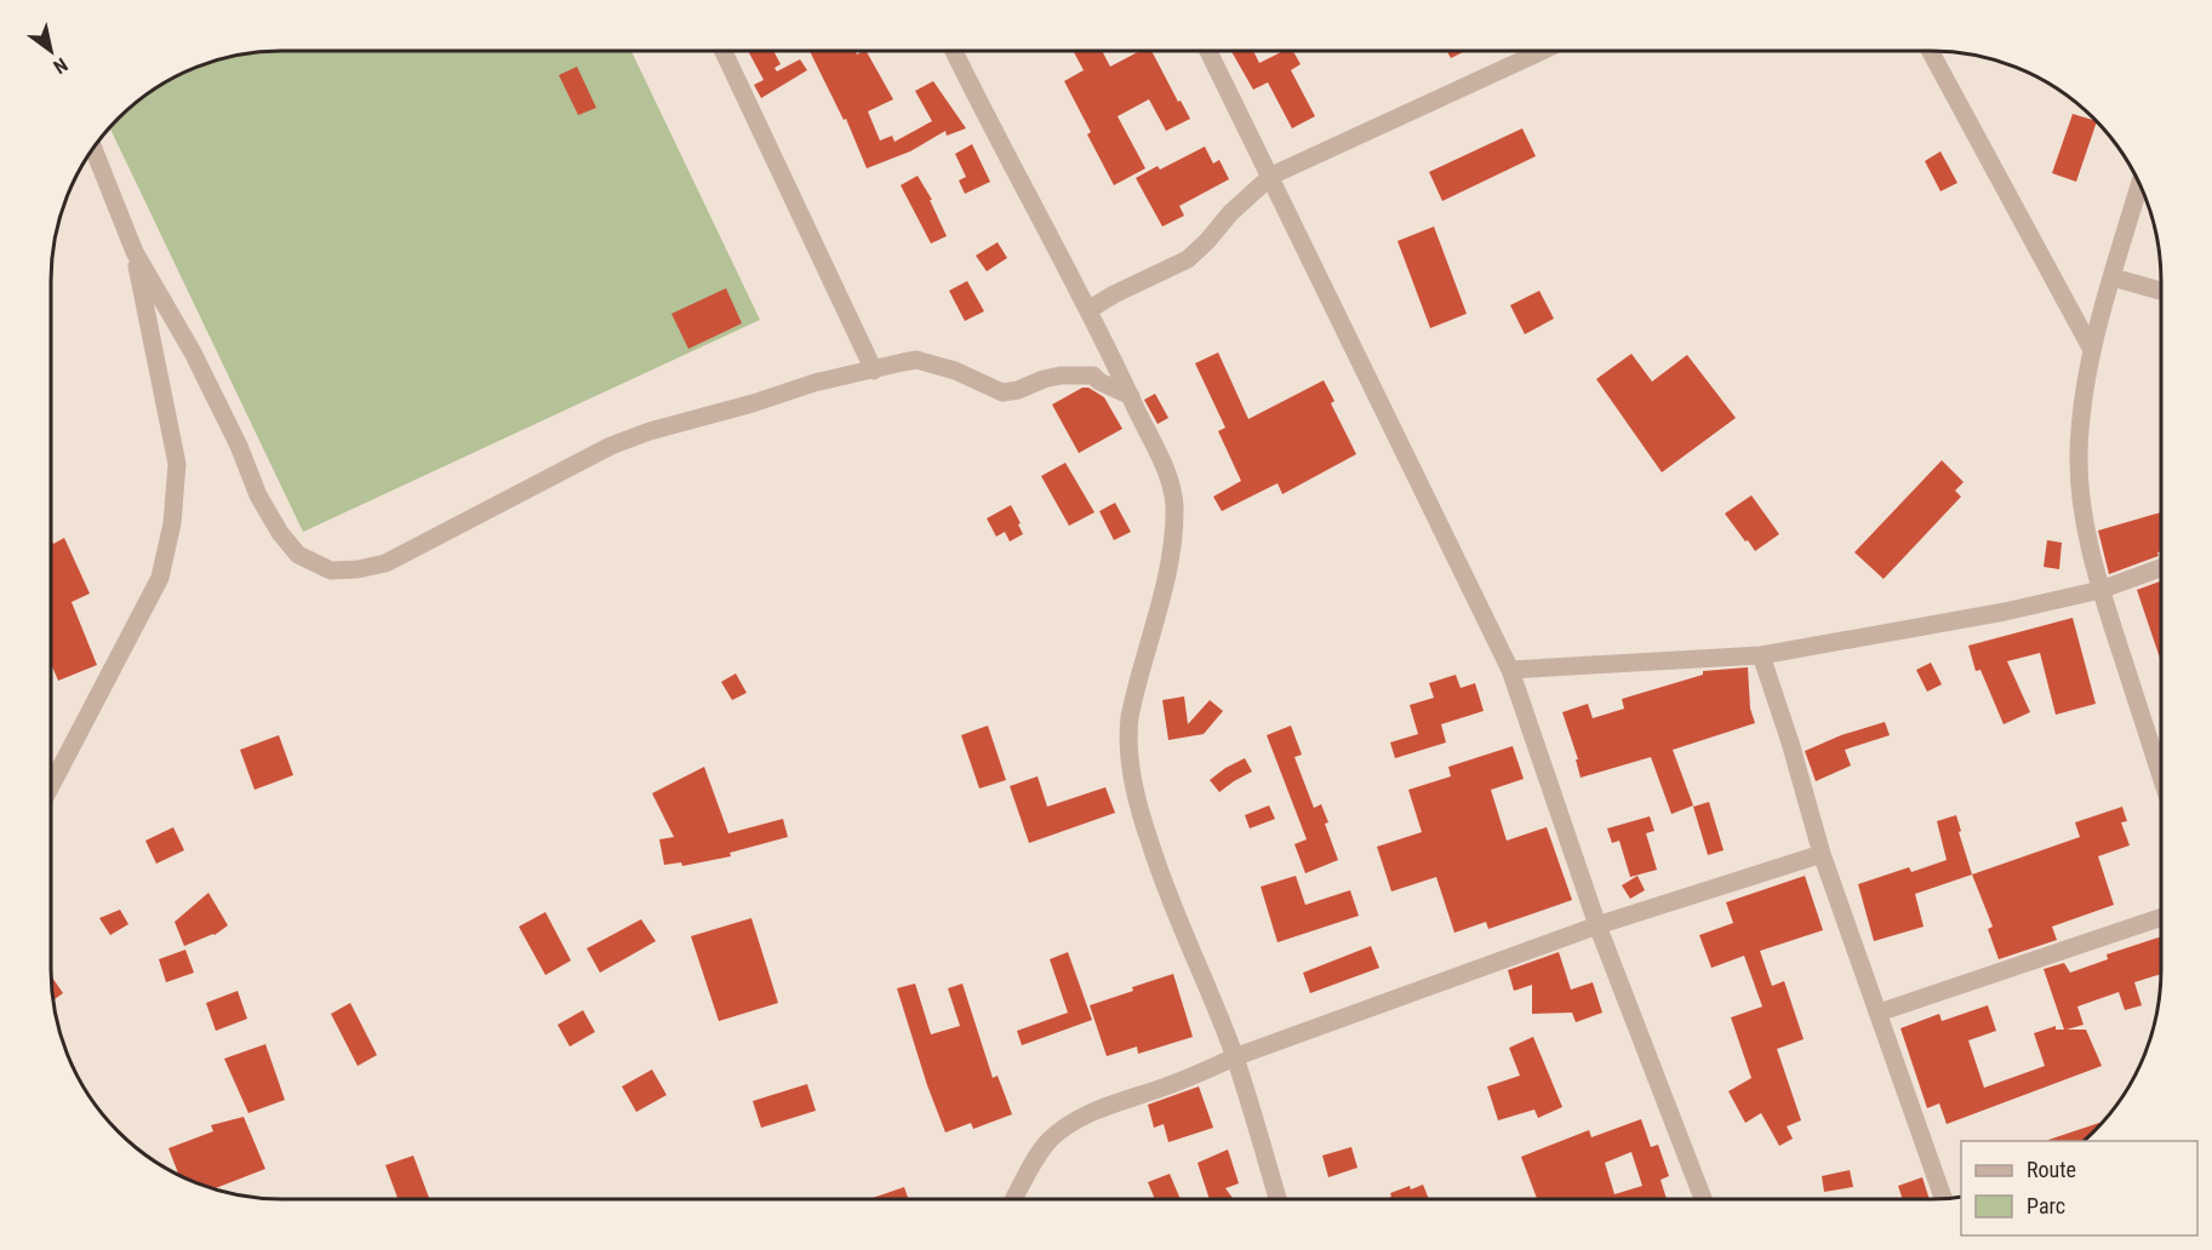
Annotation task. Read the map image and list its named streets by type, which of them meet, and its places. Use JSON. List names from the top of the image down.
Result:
{
  "legend": ["Route", "Parc"],
  "north": "bottom right"
}
